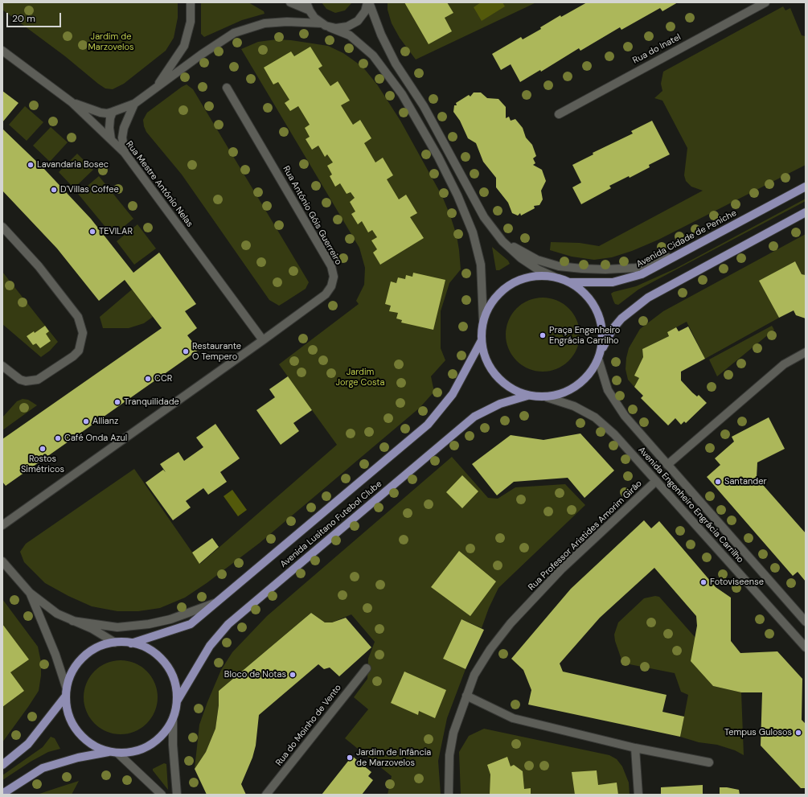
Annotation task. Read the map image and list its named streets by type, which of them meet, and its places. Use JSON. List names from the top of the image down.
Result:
{
  "streets": {
    "main road": ["Avenida Cidade de Peniche", "Avenida Lusitano Futebol Clube"],
    "street": [
      "Rua do Inatel",
      "Rua Mestre António Nelas",
      "Rua António Góis Guerreiro",
      "Avenida Engenheiro Engrácia Carrilho",
      "Rua Professor Aristides Amorim Girão",
      "Rua do Moinho de Vento"
    ]
  },
  "crossings": [
    ["Rua Mestre António Nelas", "Rua António Góis Guerreiro"],
    ["Avenida Engenheiro Engrácia Carrilho", "Rua Professor Aristides Amorim Girão"]
  ],
  "parks": ["Jardim de Marzovelos", "Jardim Jorge Costa"],
  "places": [
    "Lavandaria Bosec",
    "D'Villas Coffee",
    "TEVILAR",
    "Praça Engenheiro Engrácia Carrilho",
    "Restaurante O Tempero",
    "CCR",
    "Tranquilidade",
    "Allianz",
    "Café Onda Azul",
    "Rostos Simétricos",
    "Santander",
    "Fotoviseense",
    "Bloco de Notas",
    "Tempus Gulosos",
    "Jardim de Infância de Marzovelos"
  ],
  "scale_bar": "20 m"
}
